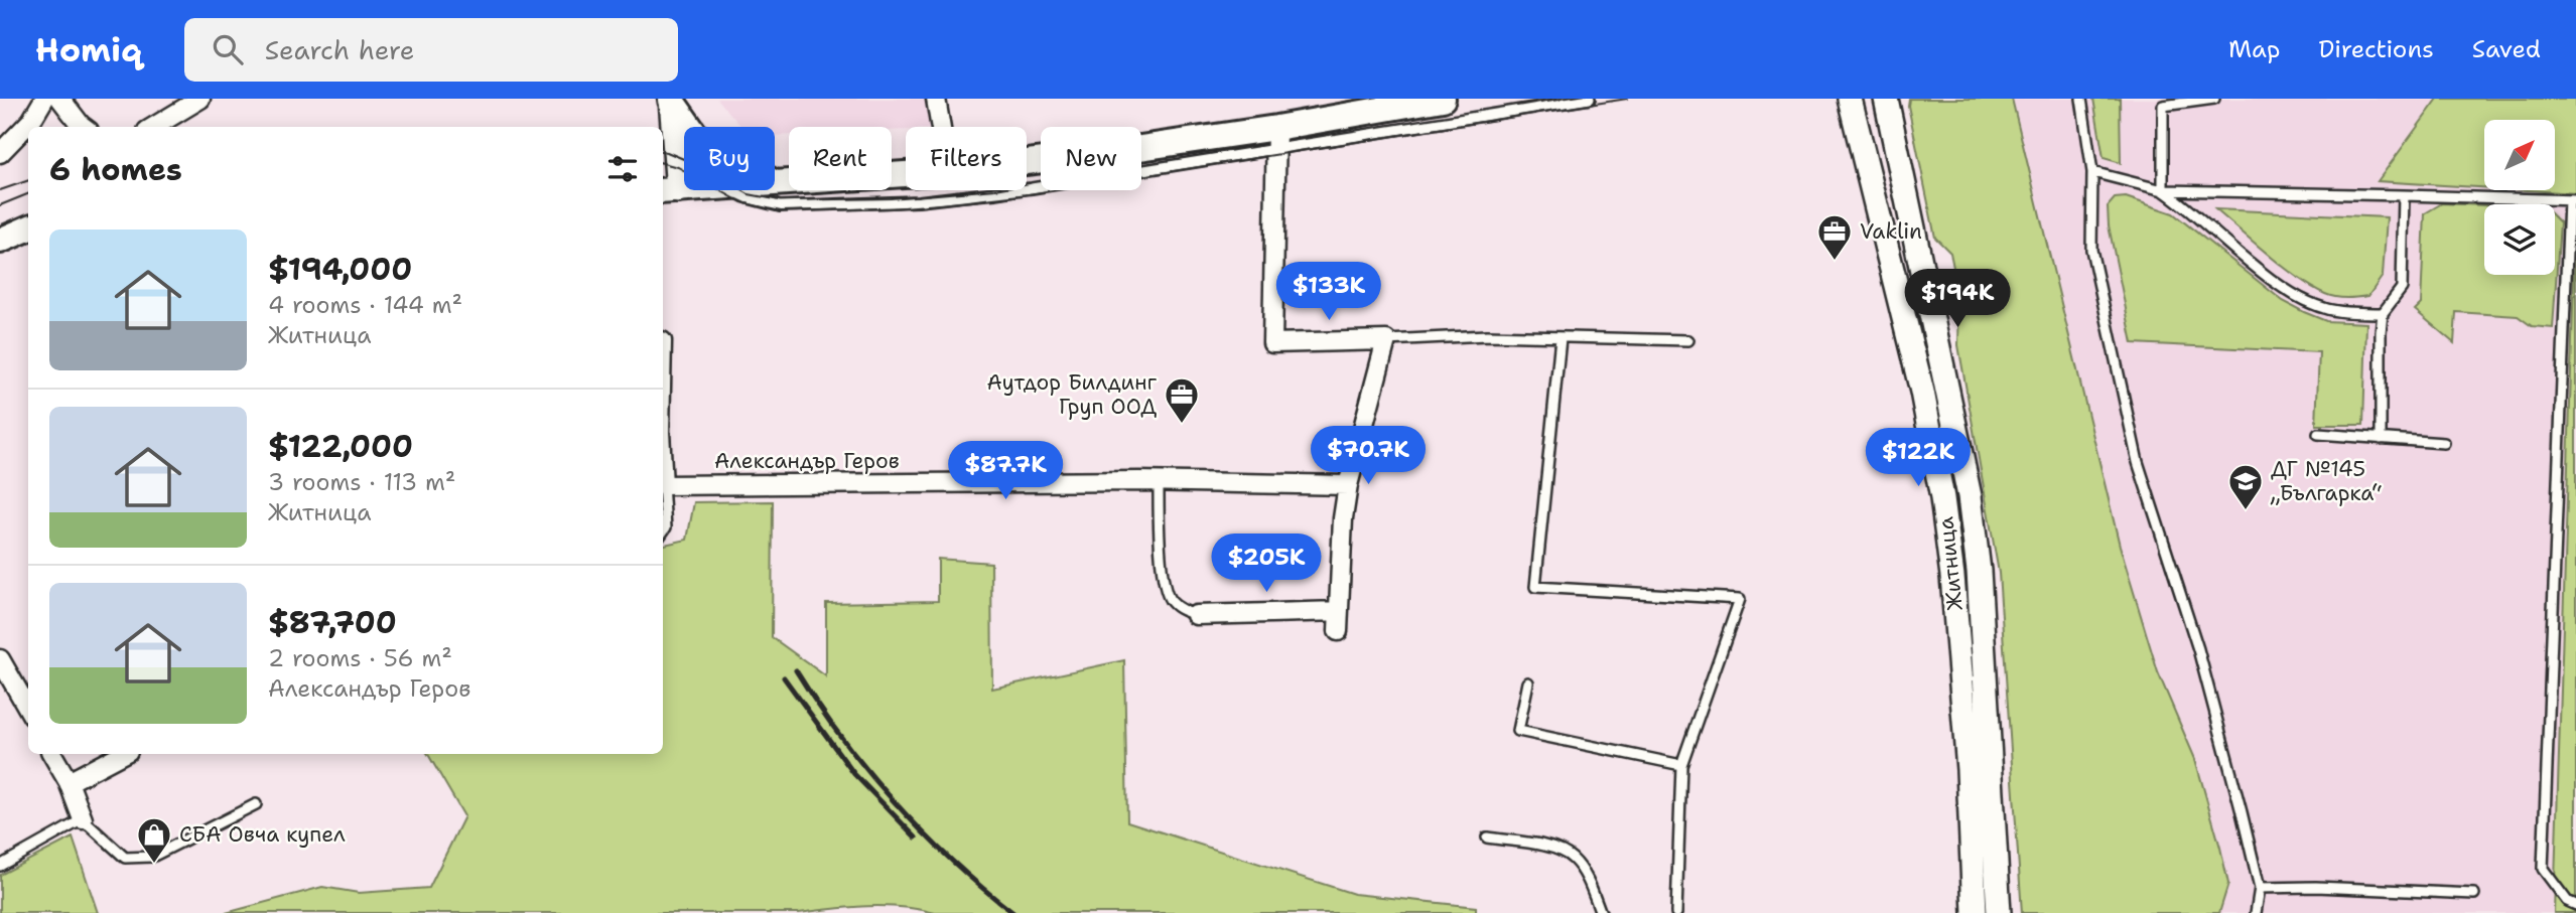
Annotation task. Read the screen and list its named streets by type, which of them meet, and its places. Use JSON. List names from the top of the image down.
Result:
{
  "streets": {
    "street": ["Александър Геров", "Житница"]
  },
  "places": {
    "office": ["Vaklin", "Аутдор Билдинг Груп ООД"],
    "school or university": ["ДГ №145 „Българка“"],
    "shop": ["СБА Овча купел"]
  },
  "north": "top right",
  "page": {
    "header": "Homiq",
    "search": "Search here",
    "nav": ["Map", "Directions", "Saved"],
    "chip": [
      "Buy",
      "Rent",
      "Filters",
      "New"
    ],
    "heading": "6 homes",
    "list": [
      {
        "name": "$194,000",
        "note": "4 rooms · 144 m² · Житница"
      },
      {
        "name": "$122,000",
        "note": "3 rooms · 113 m² · Житница"
      },
      {
        "name": "$87,700",
        "note": "2 rooms · 56 m² · Александър Геров"
      }
    ],
    "price": [
      "$133K",
      "$194K",
      "$70.7K",
      "$122K",
      "$87.7K",
      "$205K"
    ]
  }
}
